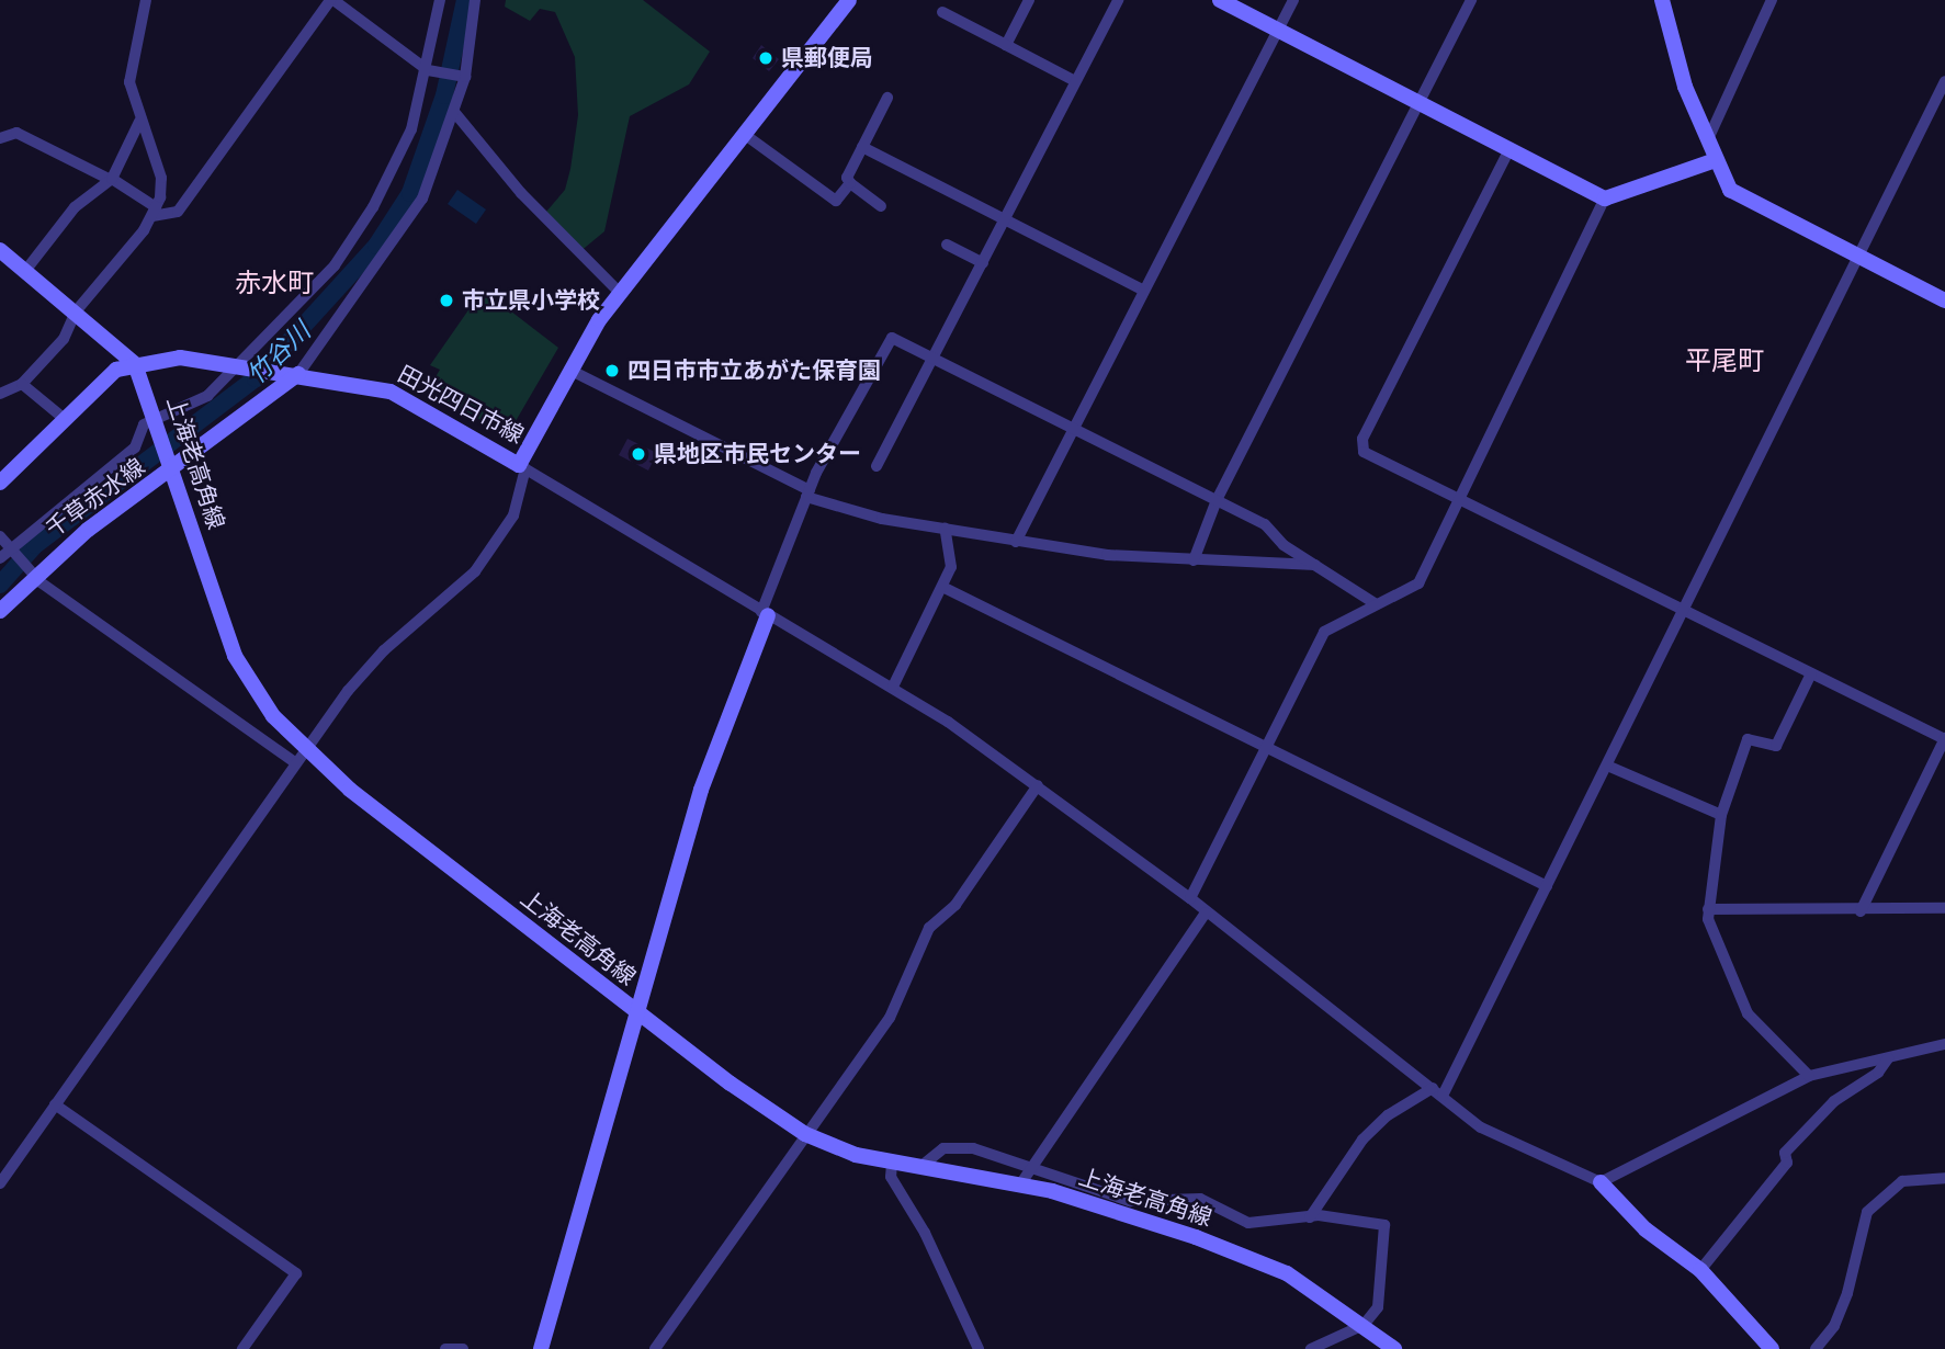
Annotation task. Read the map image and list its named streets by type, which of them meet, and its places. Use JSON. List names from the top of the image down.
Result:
{
  "streets": {
    "main road": ["田光四日市線", "上海老高角線", "千草赤水線"]
  },
  "crossings": [
    ["田光四日市線", "上海老高角線"],
    ["田光四日市線", "千草赤水線"],
    ["上海老高角線", "千草赤水線"]
  ],
  "districts": ["赤水町", "平尾町"],
  "water": ["竹谷川"],
  "places": [
    "県郵便局",
    "市立県小学校",
    "四日市市立あがた保育園",
    "県地区市民センター"
  ]
}
